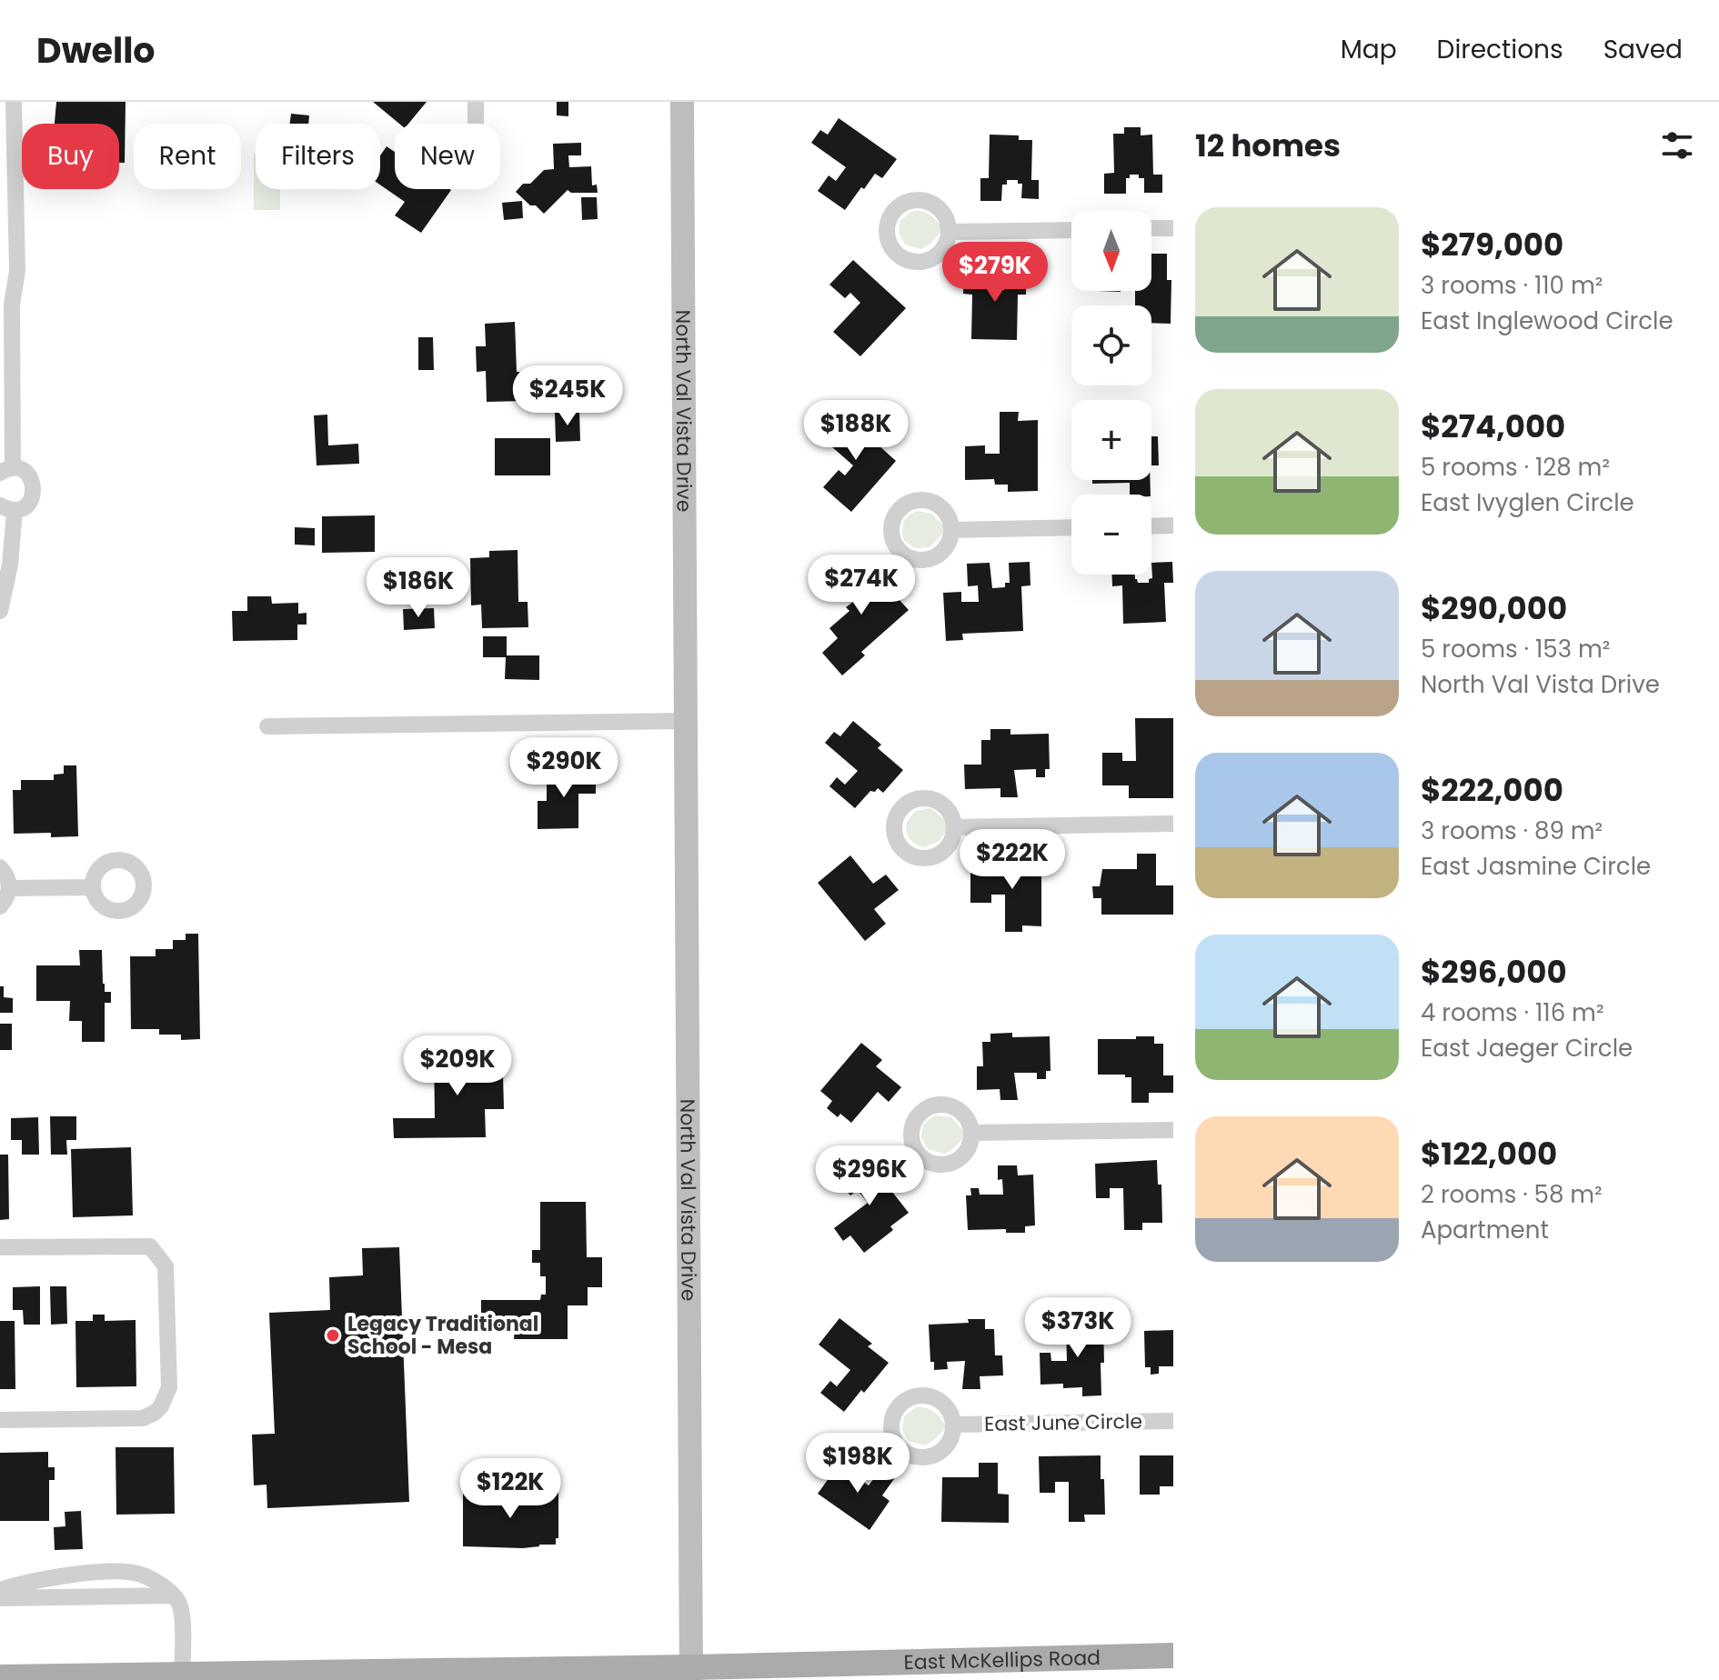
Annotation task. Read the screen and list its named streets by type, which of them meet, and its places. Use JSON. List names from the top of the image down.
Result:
{
  "streets": {
    "main road": ["North Val Vista Drive", "East McKellips Road"],
    "street": ["East June Circle"]
  },
  "crossings": [
    ["North Val Vista Drive", "East McKellips Road"]
  ],
  "places": ["Legacy Traditional School - Mesa"],
  "north": "bottom",
  "page": {
    "header": "Dwello",
    "nav": ["Map", "Directions", "Saved"],
    "heading": "12 homes",
    "chip": [
      "Buy",
      "Rent",
      "Filters",
      "New"
    ],
    "list": [
      {
        "name": "$279,000",
        "note": "3 rooms · 110 m² · East Inglewood Circle"
      },
      {
        "name": "$274,000",
        "note": "5 rooms · 128 m² · East Ivyglen Circle"
      },
      {
        "name": "$290,000",
        "note": "5 rooms · 153 m² · North Val Vista Drive"
      },
      {
        "name": "$222,000",
        "note": "3 rooms · 89 m² · East Jasmine Circle"
      },
      {
        "name": "$296,000",
        "note": "4 rooms · 116 m² · East Jaeger Circle"
      },
      {
        "name": "$122,000",
        "note": "2 rooms · 58 m² · Apartment"
      }
    ],
    "map_buttons": ["+", "−"],
    "price": [
      "$279K",
      "$245K",
      "$188K",
      "$274K",
      "$186K",
      "$290K",
      "$222K",
      "$209K",
      "$296K",
      "$373K",
      "$198K",
      "$122K"
    ]
  }
}
